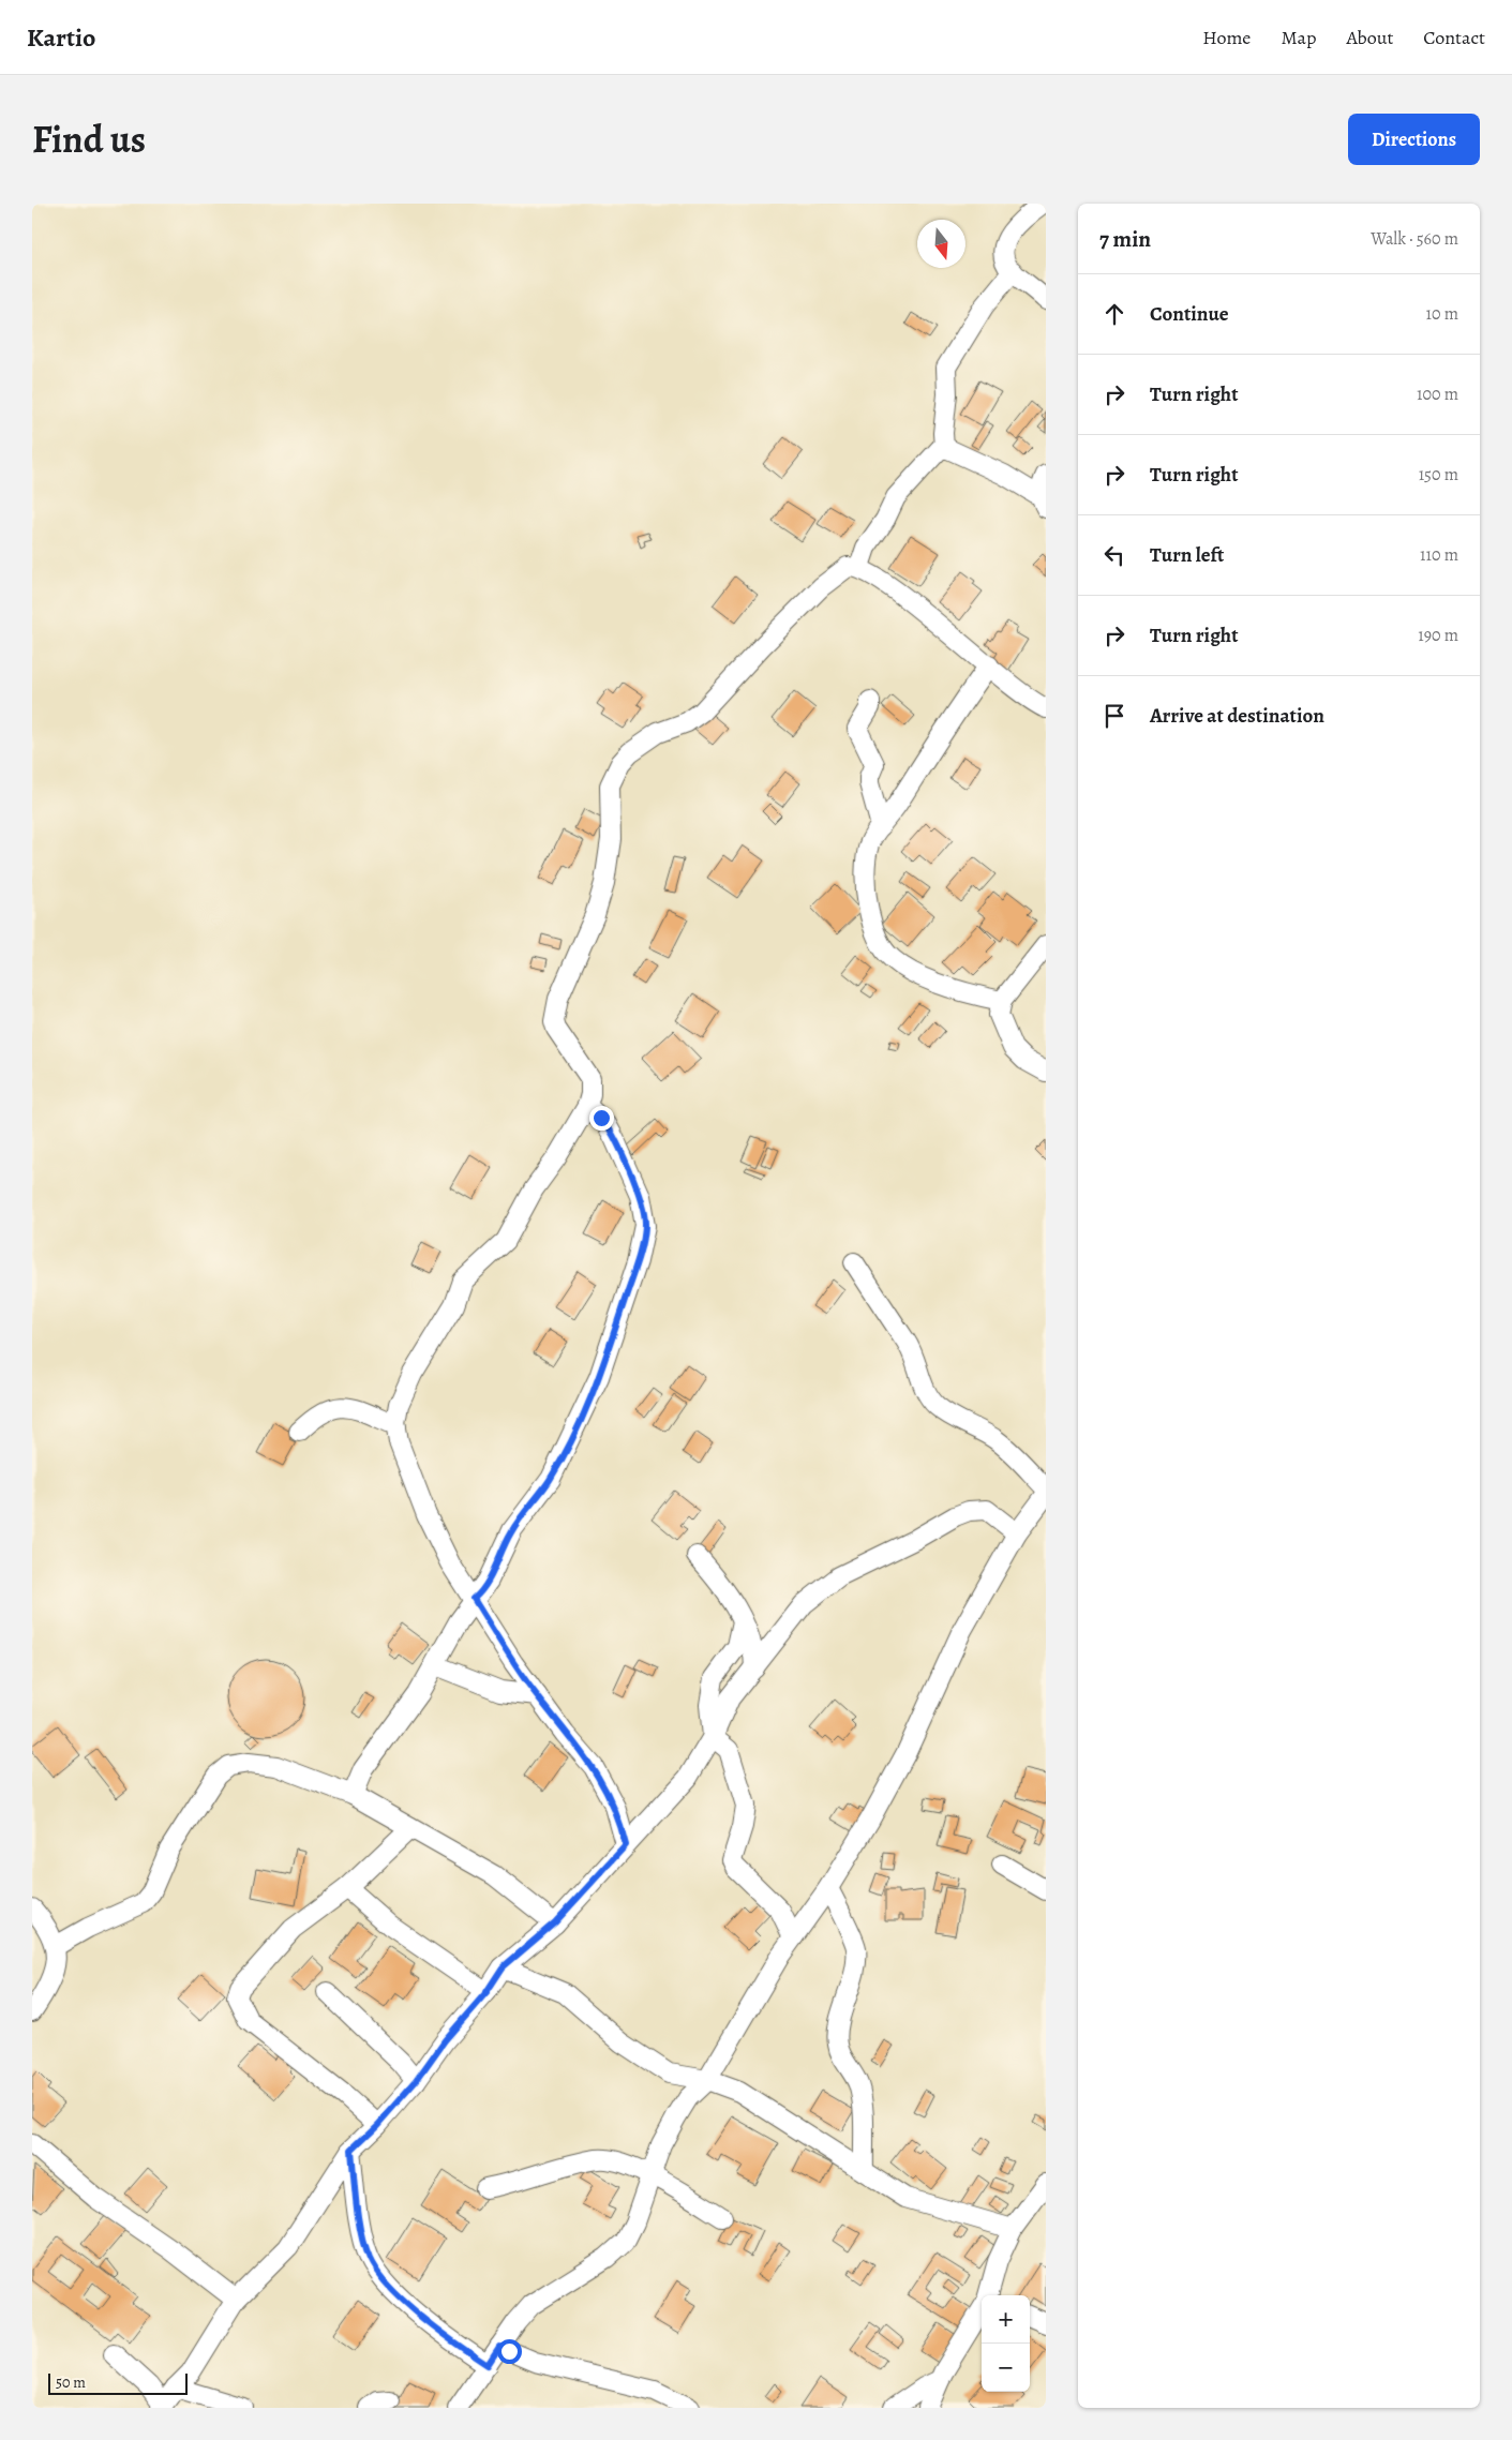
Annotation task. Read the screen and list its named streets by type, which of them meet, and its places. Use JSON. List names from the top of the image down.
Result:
{
  "scale_bar": "50 m",
  "north": "bottom",
  "page": {
    "header": "Kartio",
    "nav": [
      "Home",
      "Map",
      "About",
      "Contact"
    ],
    "title": "Find us",
    "buttons": "Directions",
    "heading": ["7 min", "Walk · 560 m"],
    "list": [
      ["Continue", "10 m"],
      ["Turn right", "100 m"],
      ["Turn right", "150 m"],
      ["Turn left", "110 m"],
      ["Turn right", "190 m"],
      "Arrive at destination"
    ],
    "map_buttons": ["+", "−"],
    "scale": "50 m"
  }
}
